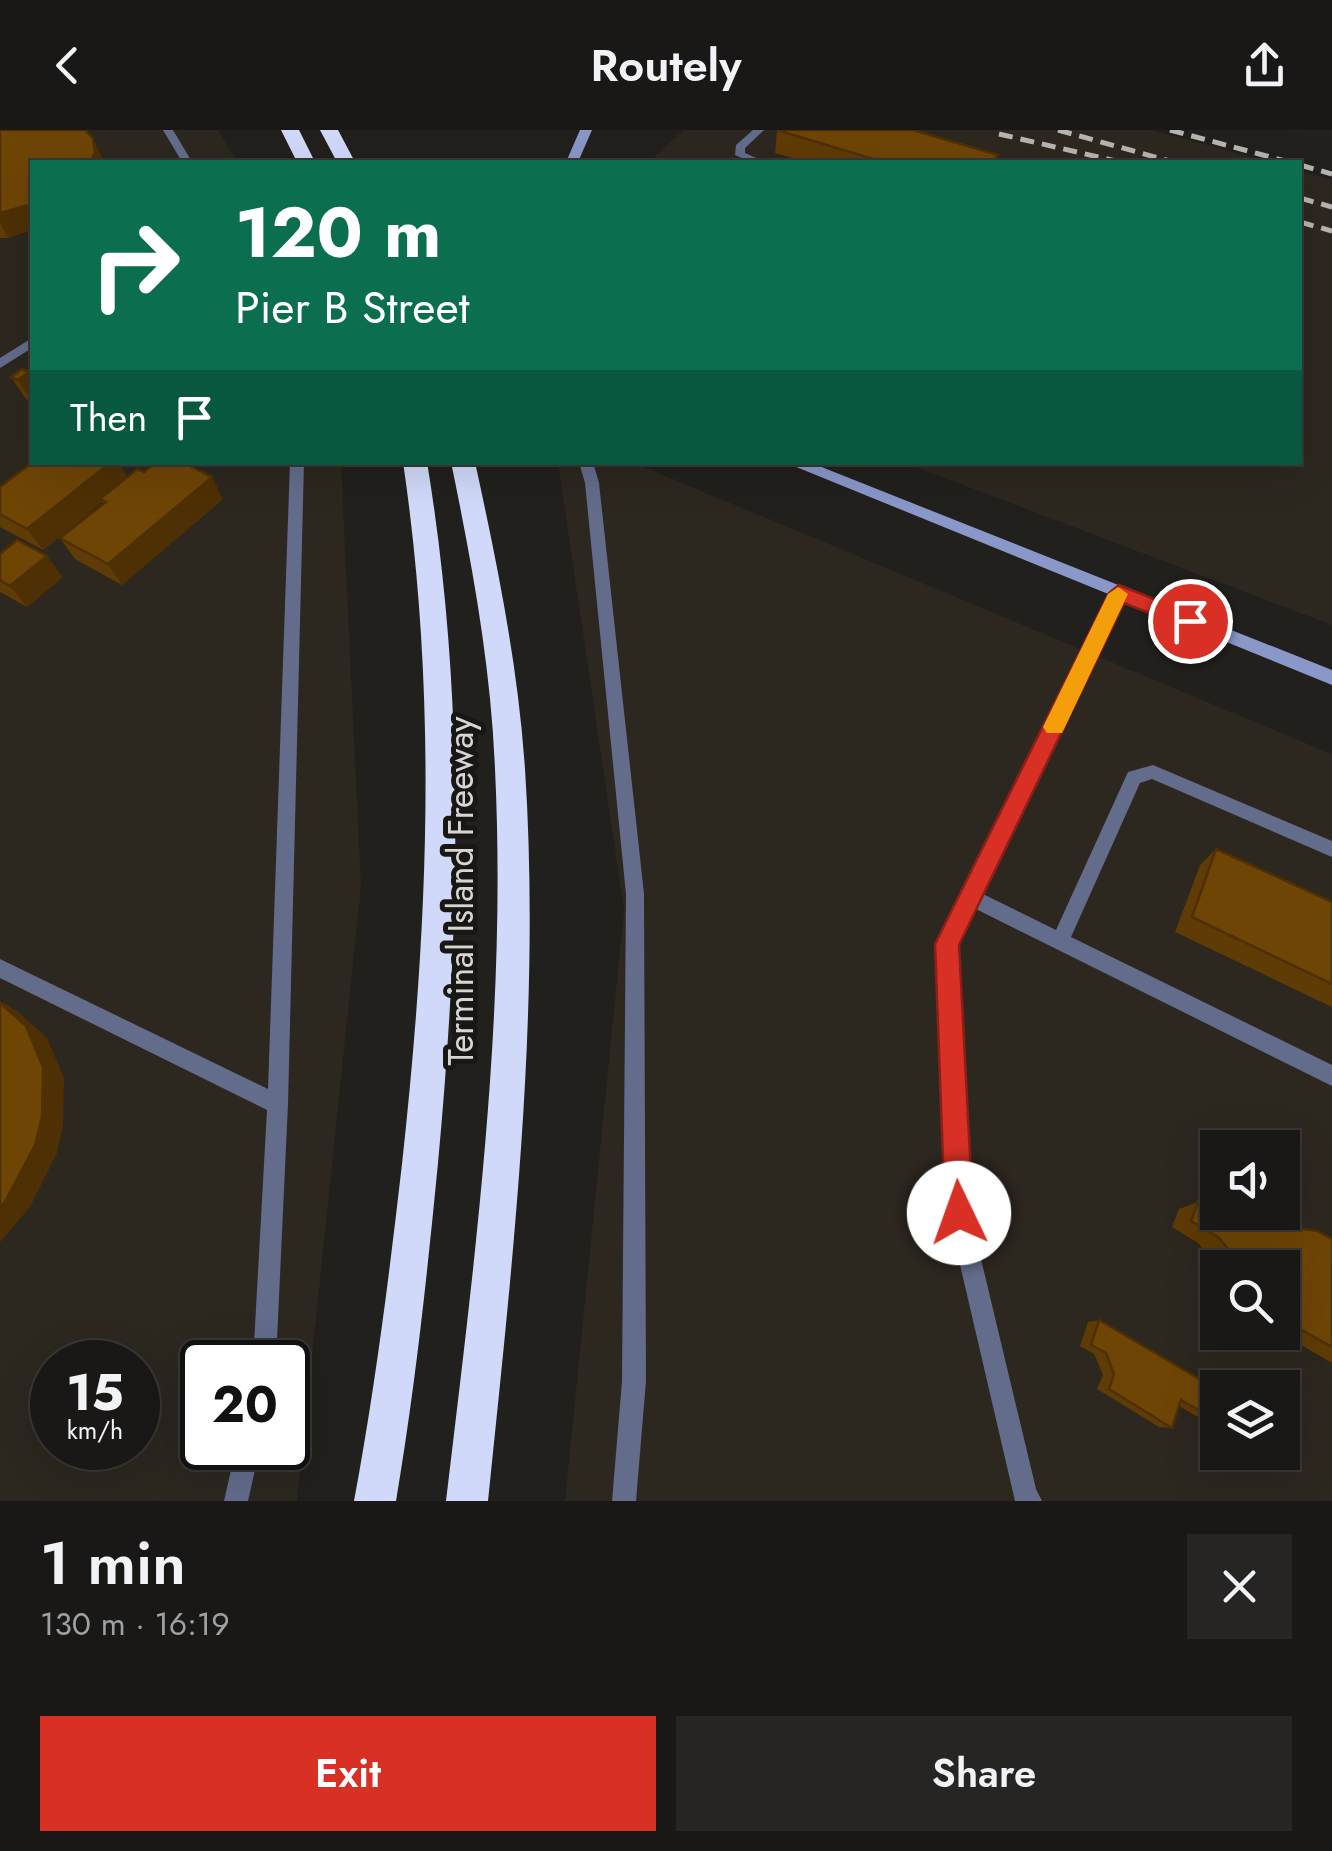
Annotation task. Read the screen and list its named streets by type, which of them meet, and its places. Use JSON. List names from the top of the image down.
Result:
{
  "streets": {
    "highway": ["Terminal Island Freeway"]
  },
  "page": {
    "header": "Routely",
    "turn": ["120 m", "Pier B Street"],
    "then": "Then",
    "speed": "15 km/h",
    "limit": "20",
    "heading": ["1 min", "130 m · 16:19"],
    "buttons": ["Exit", "Share"]
  }
}
